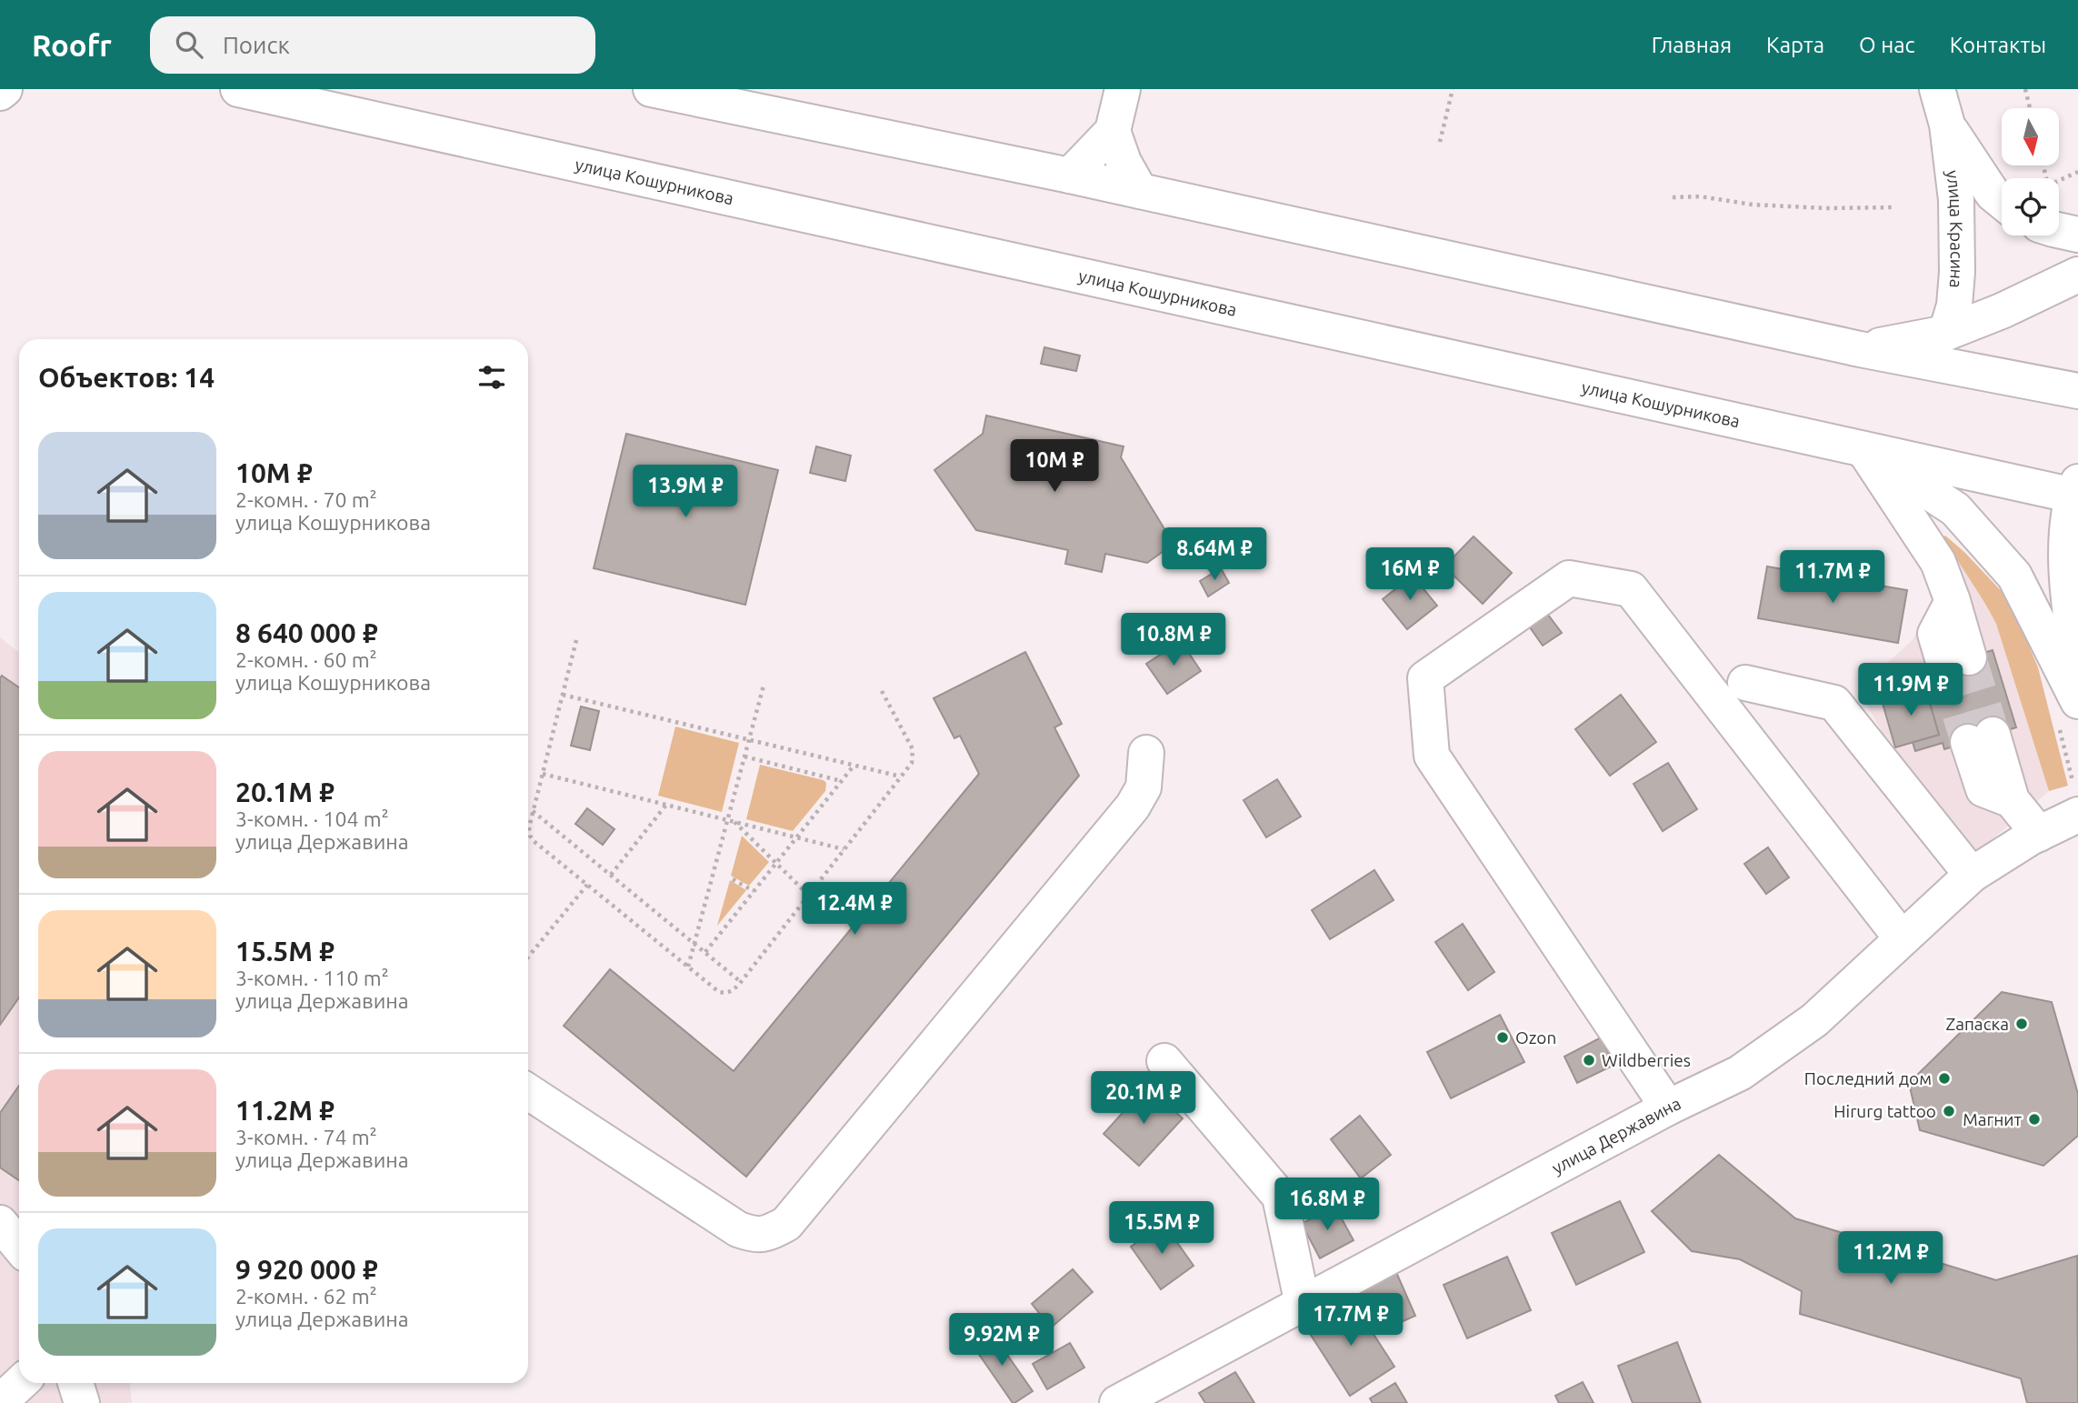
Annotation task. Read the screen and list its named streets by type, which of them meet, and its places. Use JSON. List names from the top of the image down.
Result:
{
  "streets": {
    "main road": ["улица Кошурникова", "улица Красина", "улица Державина"]
  },
  "places": [
    "Zапаска",
    "Ozon",
    "Wildberries",
    "Последний дом",
    "Hirurg tattoo",
    "Магнит"
  ],
  "north": "bottom",
  "page": {
    "header": "Roofr",
    "search": "Поиск",
    "nav": [
      "Главная",
      "Карта",
      "О нас",
      "Контакты"
    ],
    "heading": "Объектов: 14",
    "list": [
      {
        "name": "10M ₽",
        "note": "2-комн. · 70 m² · улица Кошурникова"
      },
      {
        "name": "8 640 000 ₽",
        "note": "2-комн. · 60 m² · улица Кошурникова"
      },
      {
        "name": "20.1M ₽",
        "note": "3-комн. · 104 m² · улица Державина"
      },
      {
        "name": "15.5M ₽",
        "note": "3-комн. · 110 m² · улица Державина"
      },
      {
        "name": "11.2M ₽",
        "note": "3-комн. · 74 m² · улица Державина"
      },
      {
        "name": "9 920 000 ₽",
        "note": "2-комн. · 62 m² · улица Державина"
      }
    ],
    "price": [
      "10M ₽",
      "13.9M ₽",
      "8.64M ₽",
      "16M ₽",
      "11.7M ₽",
      "10.8M ₽",
      "11.9M ₽",
      "12.4M ₽",
      "20.1M ₽",
      "16.8M ₽",
      "15.5M ₽",
      "11.2M ₽",
      "17.7M ₽",
      "9.92M ₽"
    ]
  }
}
